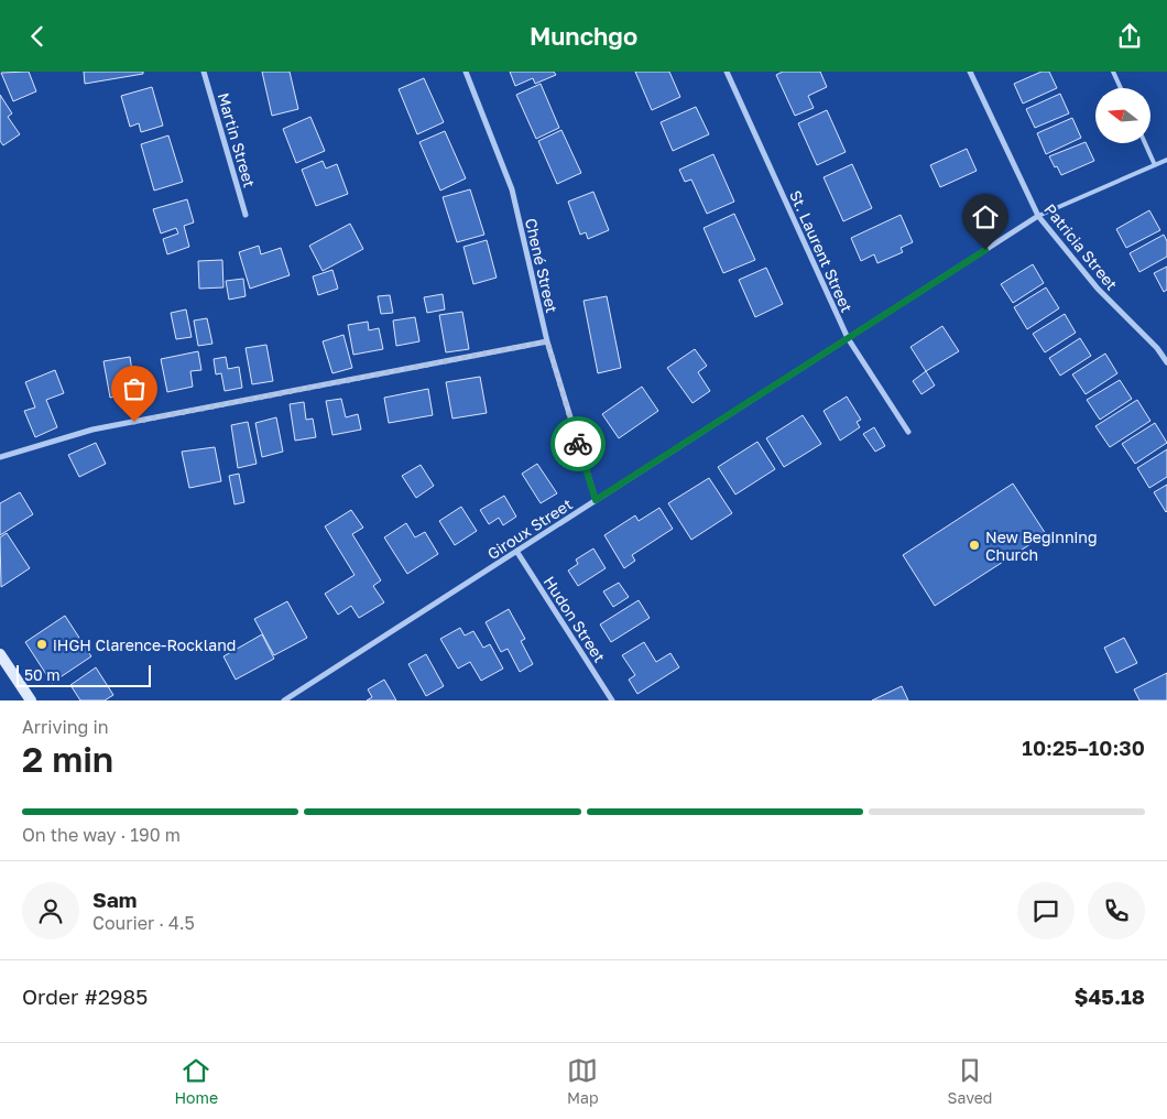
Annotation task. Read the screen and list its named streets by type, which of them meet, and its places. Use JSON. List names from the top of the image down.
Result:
{
  "streets": {
    "street": [
      "Martin Street",
      "Patricia Street",
      "St. Laurent Street",
      "Chené Street",
      "Giroux Street",
      "Hudon Street"
    ]
  },
  "crossings": [
    ["Patricia Street", "Giroux Street"],
    ["St. Laurent Street", "Giroux Street"],
    ["Chené Street", "Giroux Street"],
    ["Giroux Street", "Hudon Street"]
  ],
  "places": ["New Beginning Church", "iHGH Clarence-Rockland"],
  "scale_bar": "50 m",
  "north": "left",
  "page": {
    "header": "Munchgo",
    "scale": "50 m",
    "heading": ["2 min", "Arriving in", "10:25–10:30"],
    "panel": [
      "Sam",
      "Courier · 4.5",
      "Order #2985",
      "$45.18"
    ],
    "bar": "On the way · 190 m",
    "tabs": ["Home", "Map", "Saved"]
  }
}
